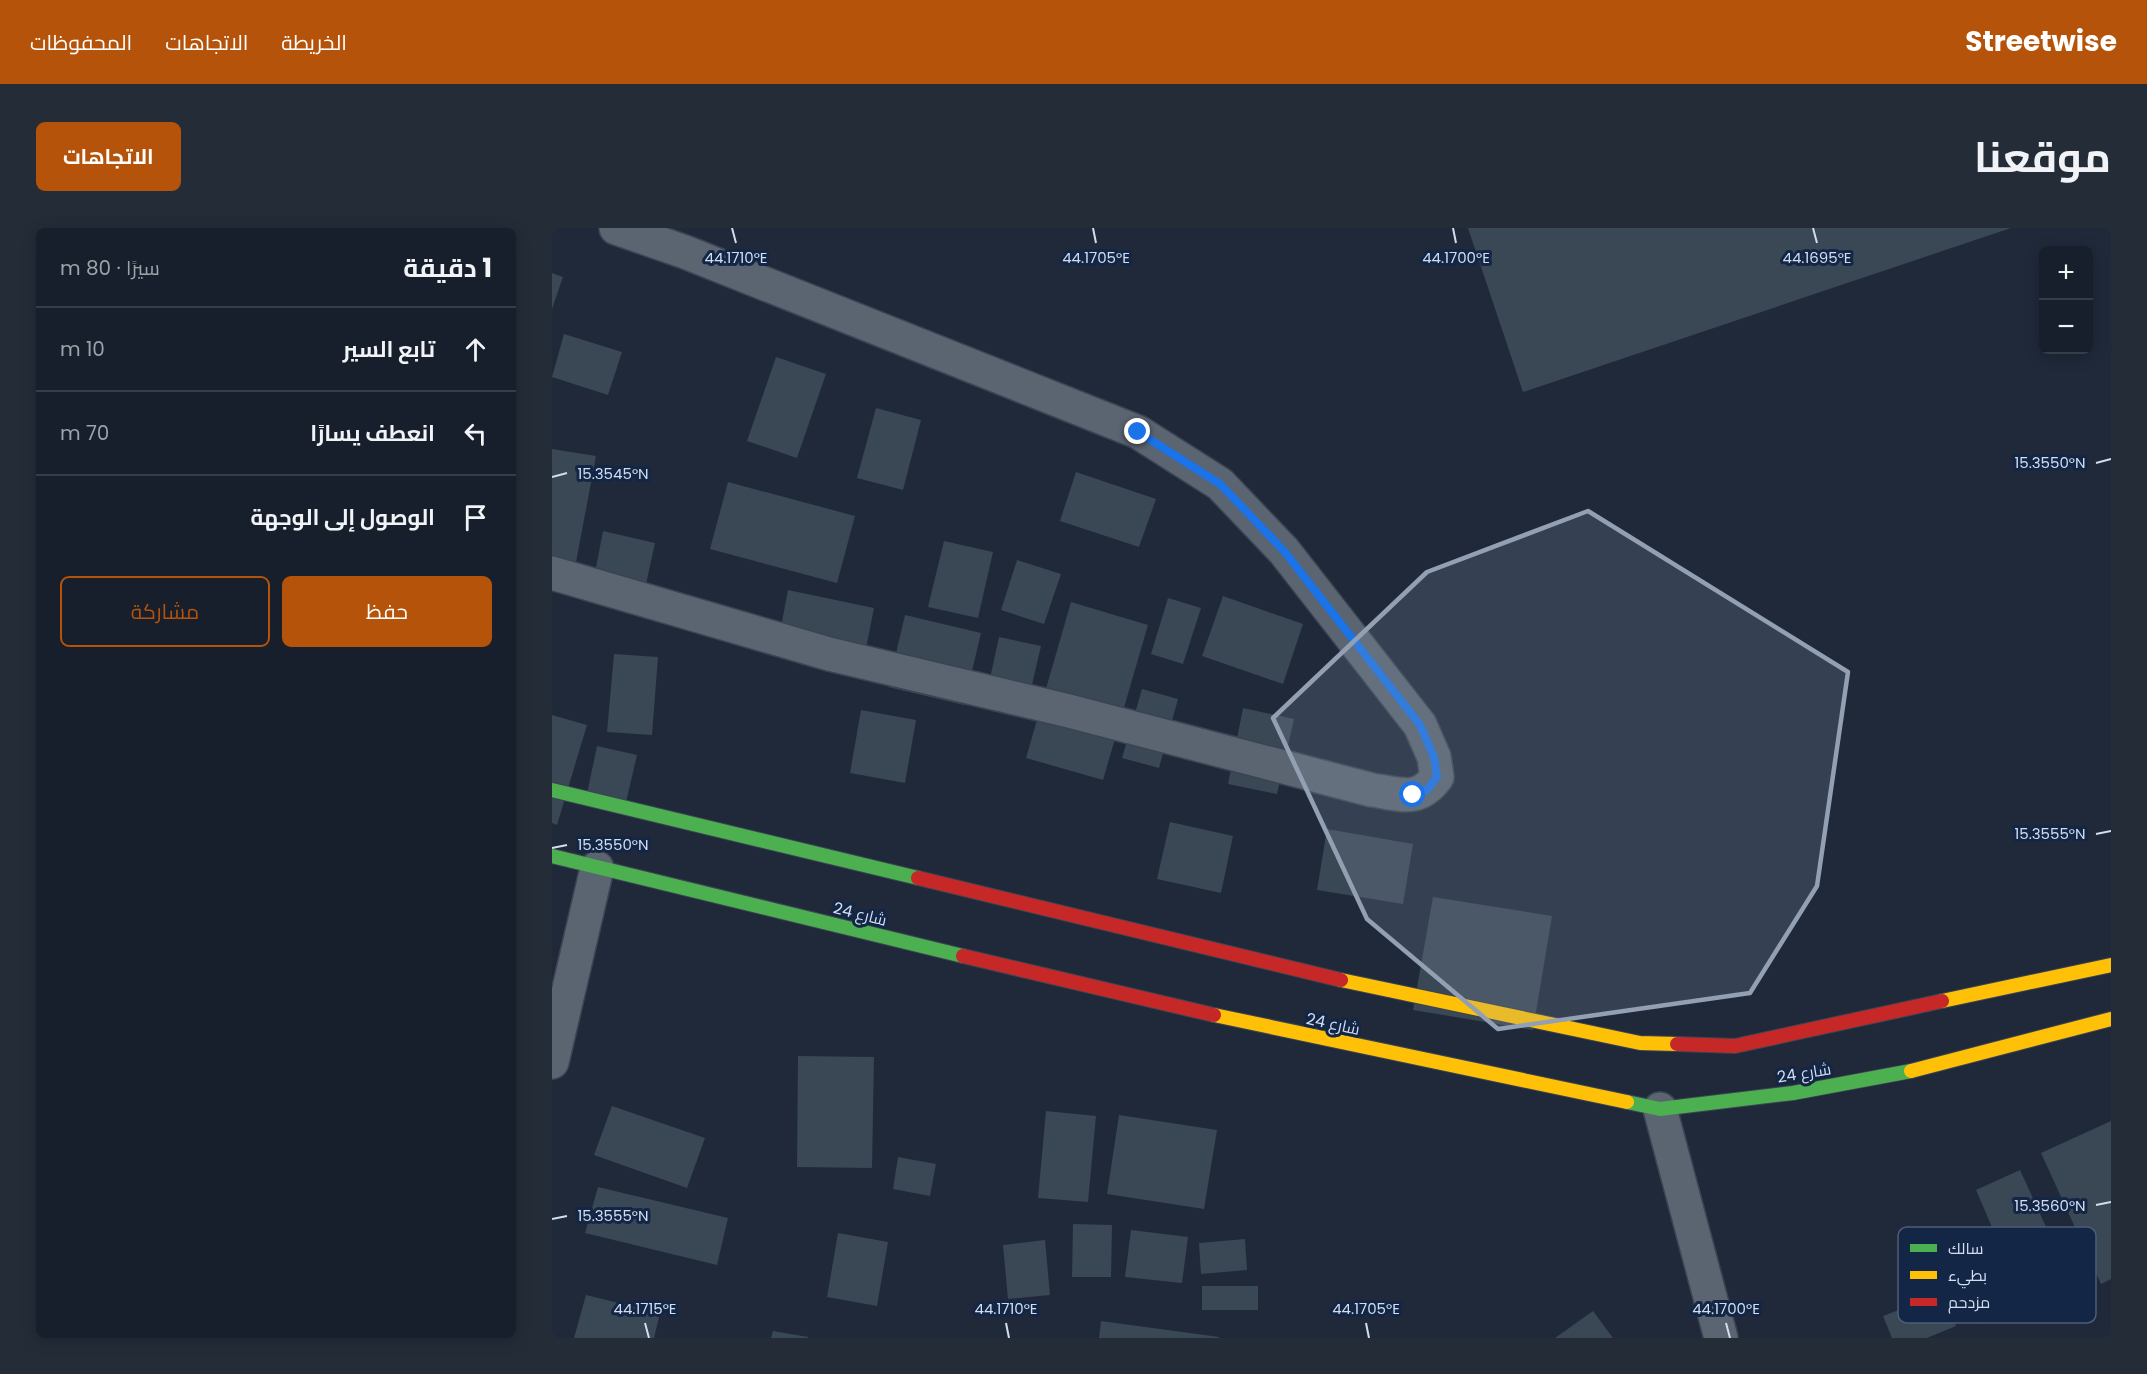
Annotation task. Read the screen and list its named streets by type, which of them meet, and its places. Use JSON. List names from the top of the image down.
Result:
{
  "streets": {
    "street": ["شارع 24"]
  },
  "legend": ["سالك", "بطيء", "مزدحم"],
  "page": {
    "header": "Streetwise",
    "nav": ["الخريطة", "الاتجاهات", "المحفوظات"],
    "title": "موقعنا",
    "buttons": [
      "الاتجاهات",
      ["حفظ", "مشاركة"]
    ],
    "heading": ["1 دقيقة", "سيرًا · 80 m"],
    "map_buttons": ["+", "−"],
    "list": [
      ["تابع السير", "10 m"],
      ["انعطف يسارًا", "70 m"],
      "الوصول إلى الوجهة"
    ]
  },
  "coordinates": [
    "44.1710°E",
    "44.1705°E",
    "44.1700°E",
    "44.1695°E",
    "15.3550°N",
    "15.3545°N",
    "15.3555°N",
    "15.3560°N",
    "44.1715°E"
  ]
}
